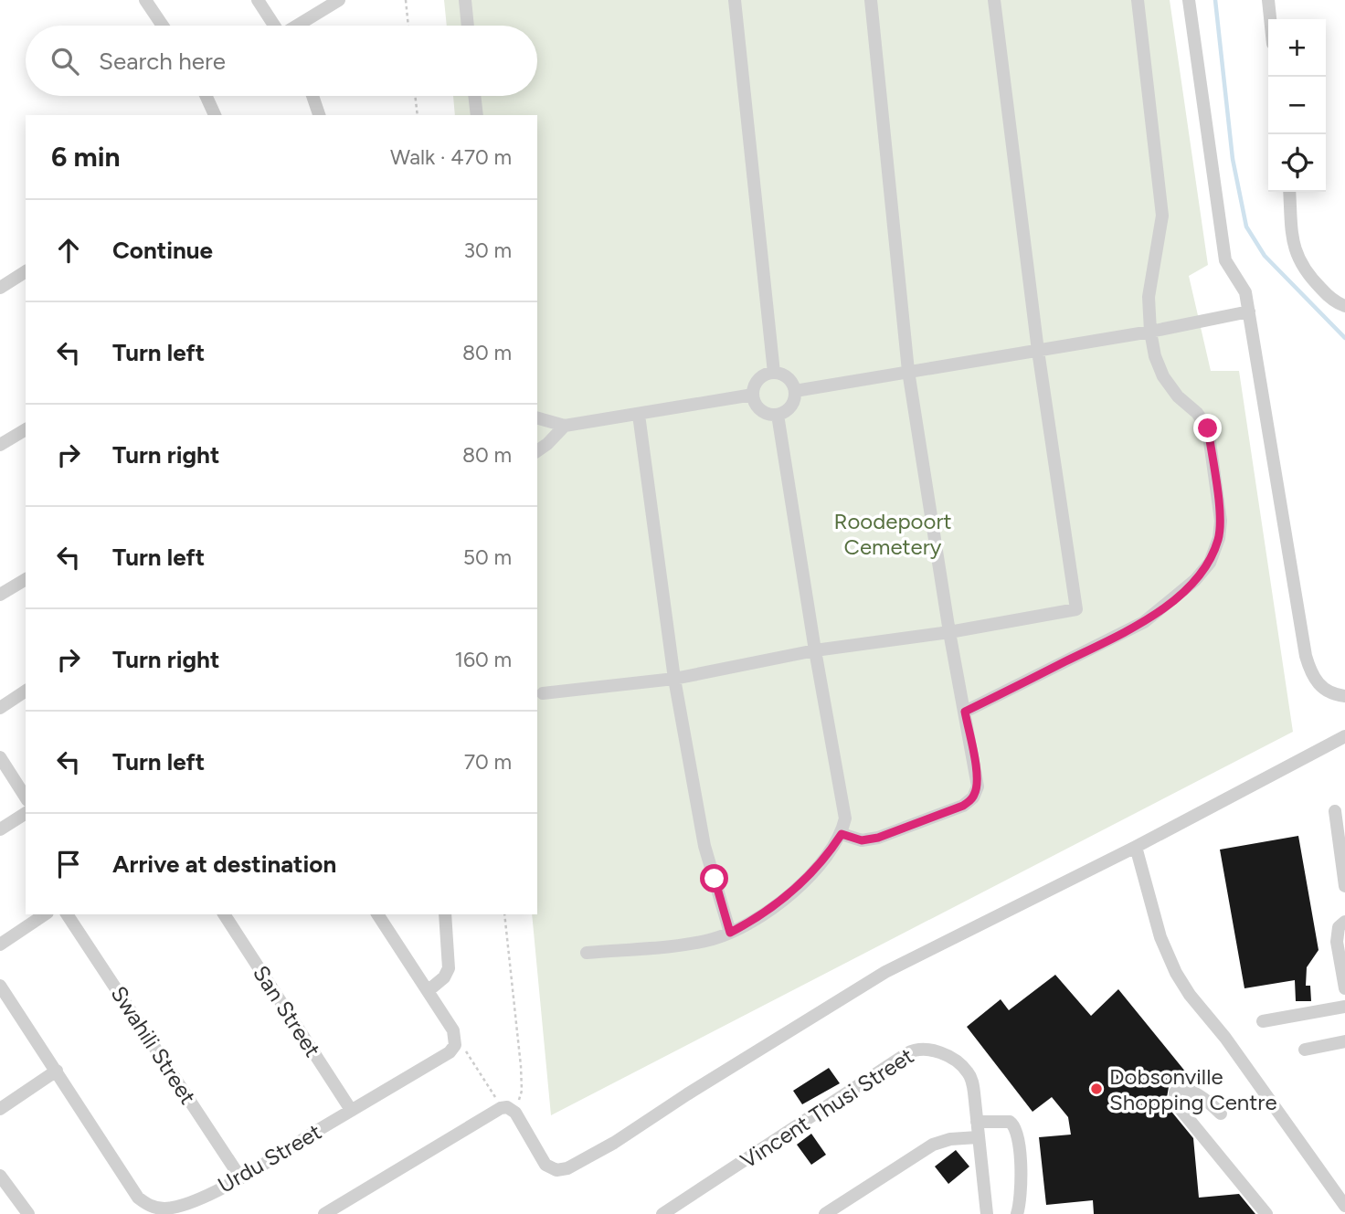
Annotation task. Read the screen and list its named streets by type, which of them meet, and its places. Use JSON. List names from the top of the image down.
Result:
{
  "streets": {
    "street": [
      "San Street",
      "Swahili Street",
      "Vincent Thusi Street",
      "Urdu Street"
    ]
  },
  "crossings": [
    ["San Street", "Urdu Street"],
    ["Swahili Street", "Urdu Street"]
  ],
  "parks": ["Roodepoort Cemetery"],
  "places": ["Dobsonville Shopping Centre"],
  "page": {
    "map_buttons": ["+", "−"],
    "search": "Search here",
    "heading": ["6 min", "Walk · 470 m"],
    "list": [
      ["Continue", "30 m"],
      ["Turn left", "80 m"],
      ["Turn right", "80 m"],
      ["Turn left", "50 m"],
      ["Turn right", "160 m"],
      ["Turn left", "70 m"],
      "Arrive at destination"
    ]
  }
}
